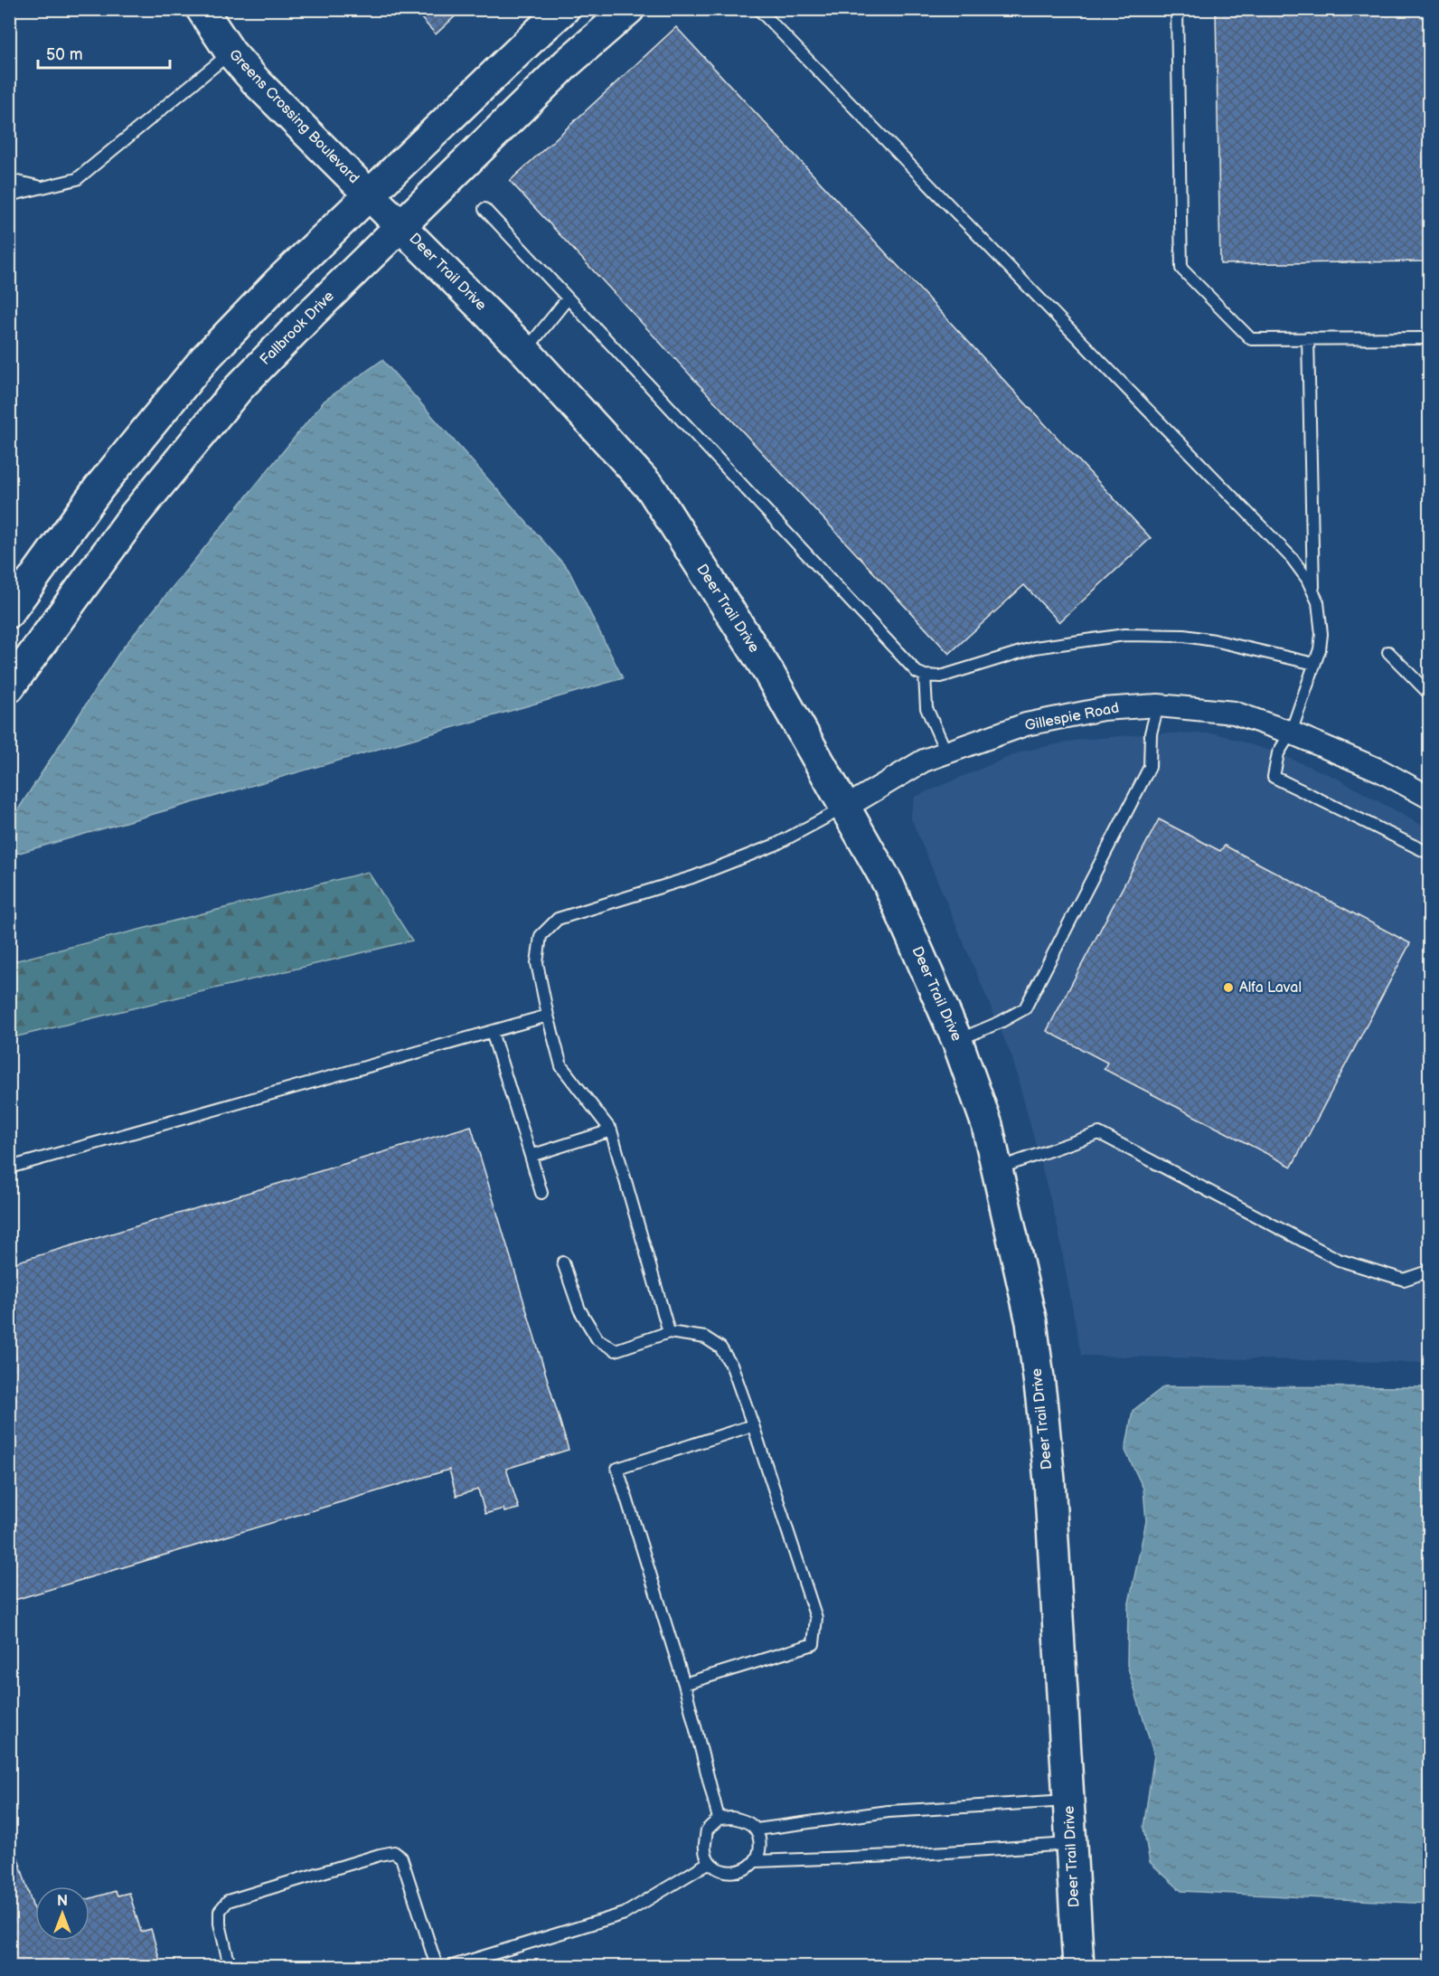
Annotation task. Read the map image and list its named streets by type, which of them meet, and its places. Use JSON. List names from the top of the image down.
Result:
{
  "streets": {
    "street": [
      "Greens Crossing Boulevard",
      "Deer Trail Drive",
      "Fallbrook Drive",
      "Gillespie Road"
    ]
  },
  "crossings": [
    ["Greens Crossing Boulevard", "Deer Trail Drive"],
    ["Deer Trail Drive", "Fallbrook Drive"],
    ["Deer Trail Drive", "Gillespie Road"]
  ],
  "places": ["Alfa Laval"],
  "scale_bar": "50 m",
  "north": "top"
}
